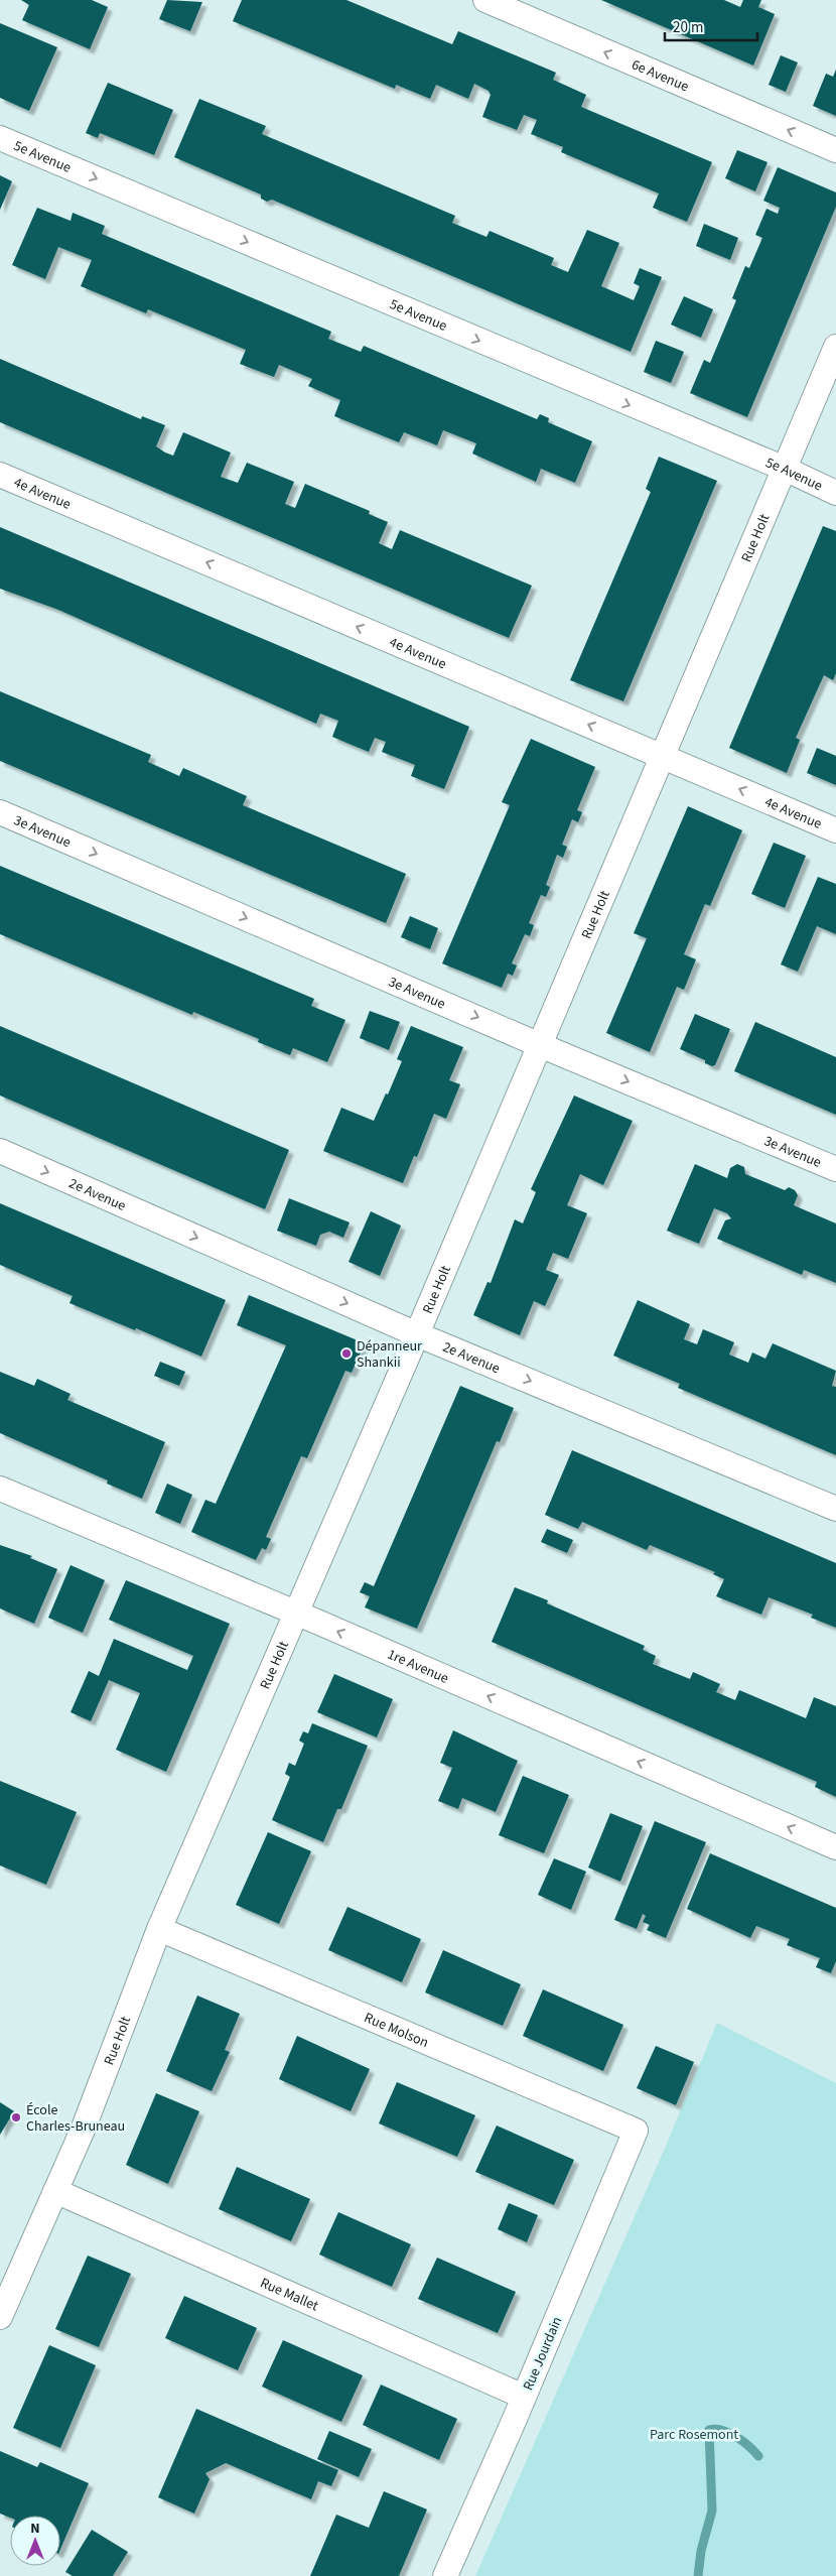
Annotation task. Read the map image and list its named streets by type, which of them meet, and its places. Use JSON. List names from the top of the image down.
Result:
{
  "streets": {
    "street": [
      "6e Avenue",
      "5e Avenue",
      "4e Avenue",
      "Rue Holt",
      "3e Avenue",
      "2e Avenue",
      "1re Avenue",
      "Rue Molson",
      "Rue Mallet",
      "Rue Jourdain"
    ]
  },
  "crossings": [
    ["5e Avenue", "Rue Holt"],
    ["4e Avenue", "Rue Holt"],
    ["Rue Holt", "3e Avenue"],
    ["Rue Holt", "2e Avenue"],
    ["Rue Holt", "1re Avenue"],
    ["Rue Holt", "Rue Molson"],
    ["Rue Holt", "Rue Mallet"],
    ["Rue Molson", "Rue Jourdain"],
    ["Rue Mallet", "Rue Jourdain"]
  ],
  "one_way": [
    "6e Avenue",
    "5e Avenue",
    "4e Avenue",
    "3e Avenue",
    "2e Avenue",
    "1re Avenue"
  ],
  "parks": ["Parc Rosemont"],
  "places": ["Dépanneur Shankii", "École Charles-Bruneau"],
  "scale_bar": "20 m",
  "north": "top"
}
